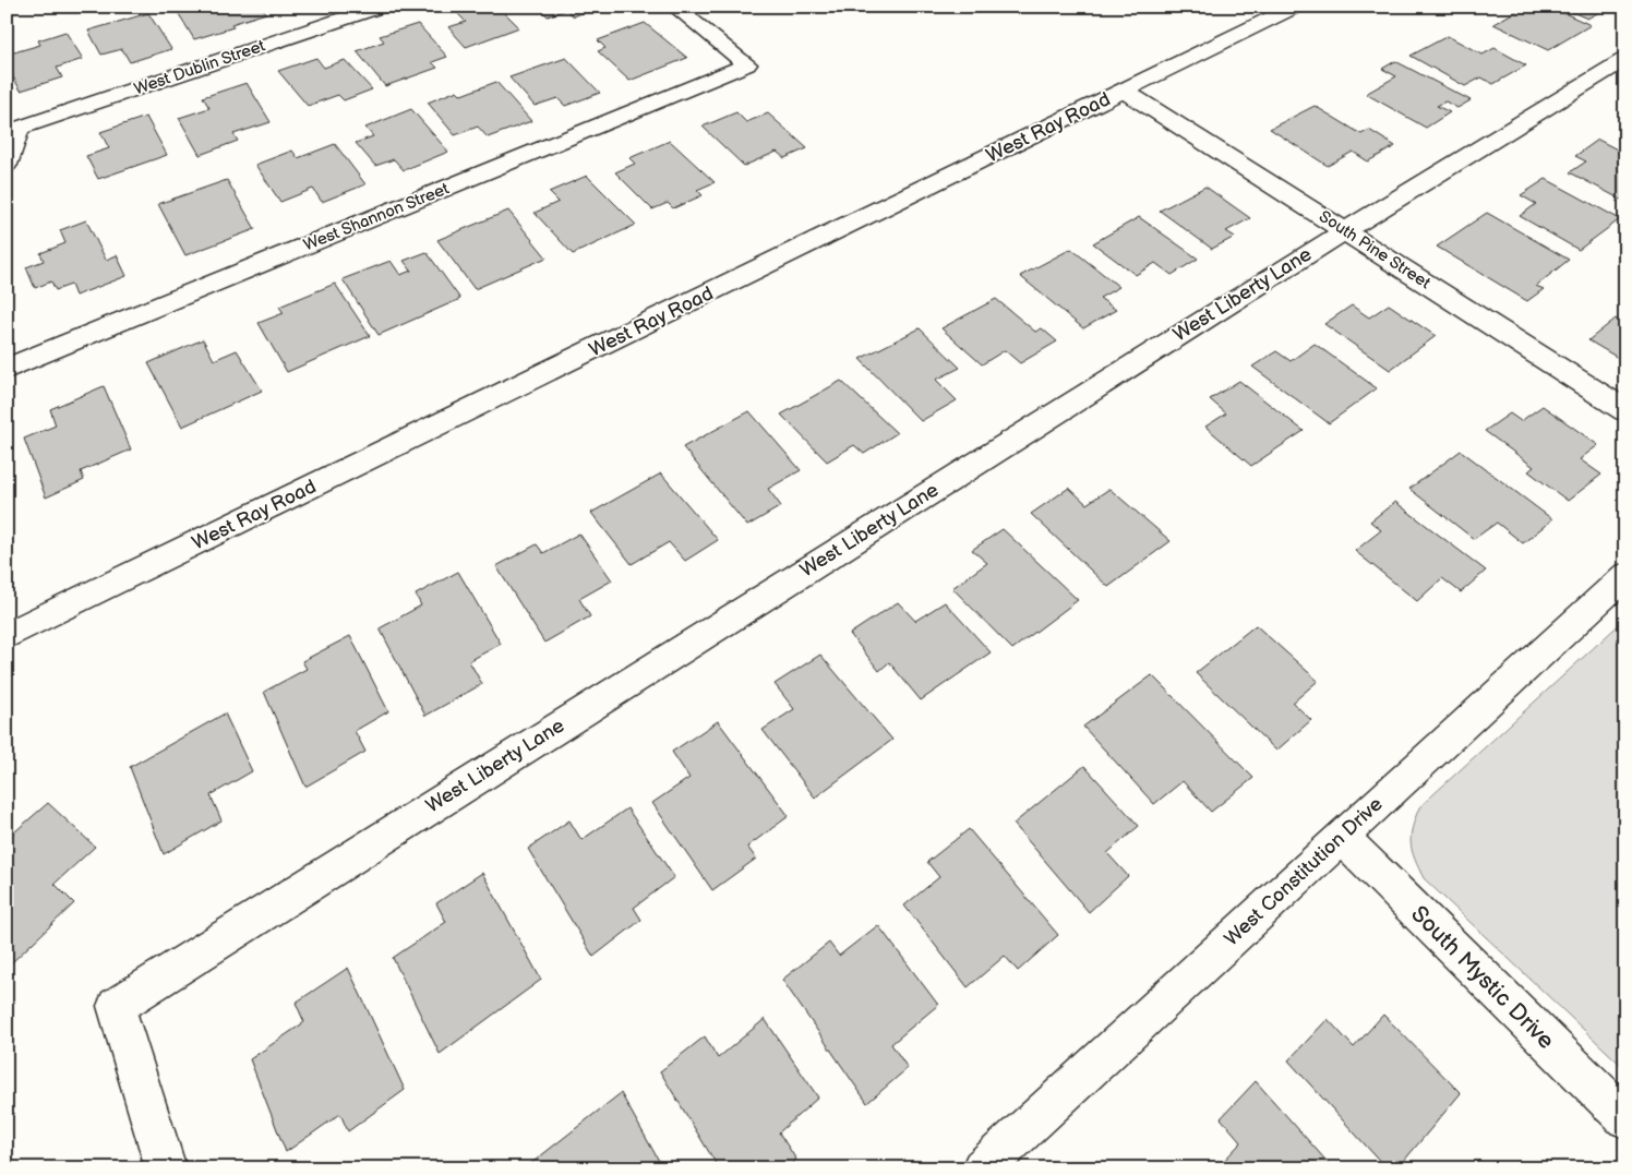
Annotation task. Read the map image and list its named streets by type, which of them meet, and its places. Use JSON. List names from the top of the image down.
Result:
{
  "streets": {
    "street": [
      "West Dublin Street",
      "West Ray Road",
      "West Shannon Street",
      "South Pine Street",
      "West Liberty Lane",
      "West Constitution Drive",
      "South Mystic Drive"
    ]
  },
  "crossings": [
    ["West Ray Road", "South Pine Street"],
    ["South Pine Street", "West Liberty Lane"],
    ["West Constitution Drive", "South Mystic Drive"]
  ]
}
